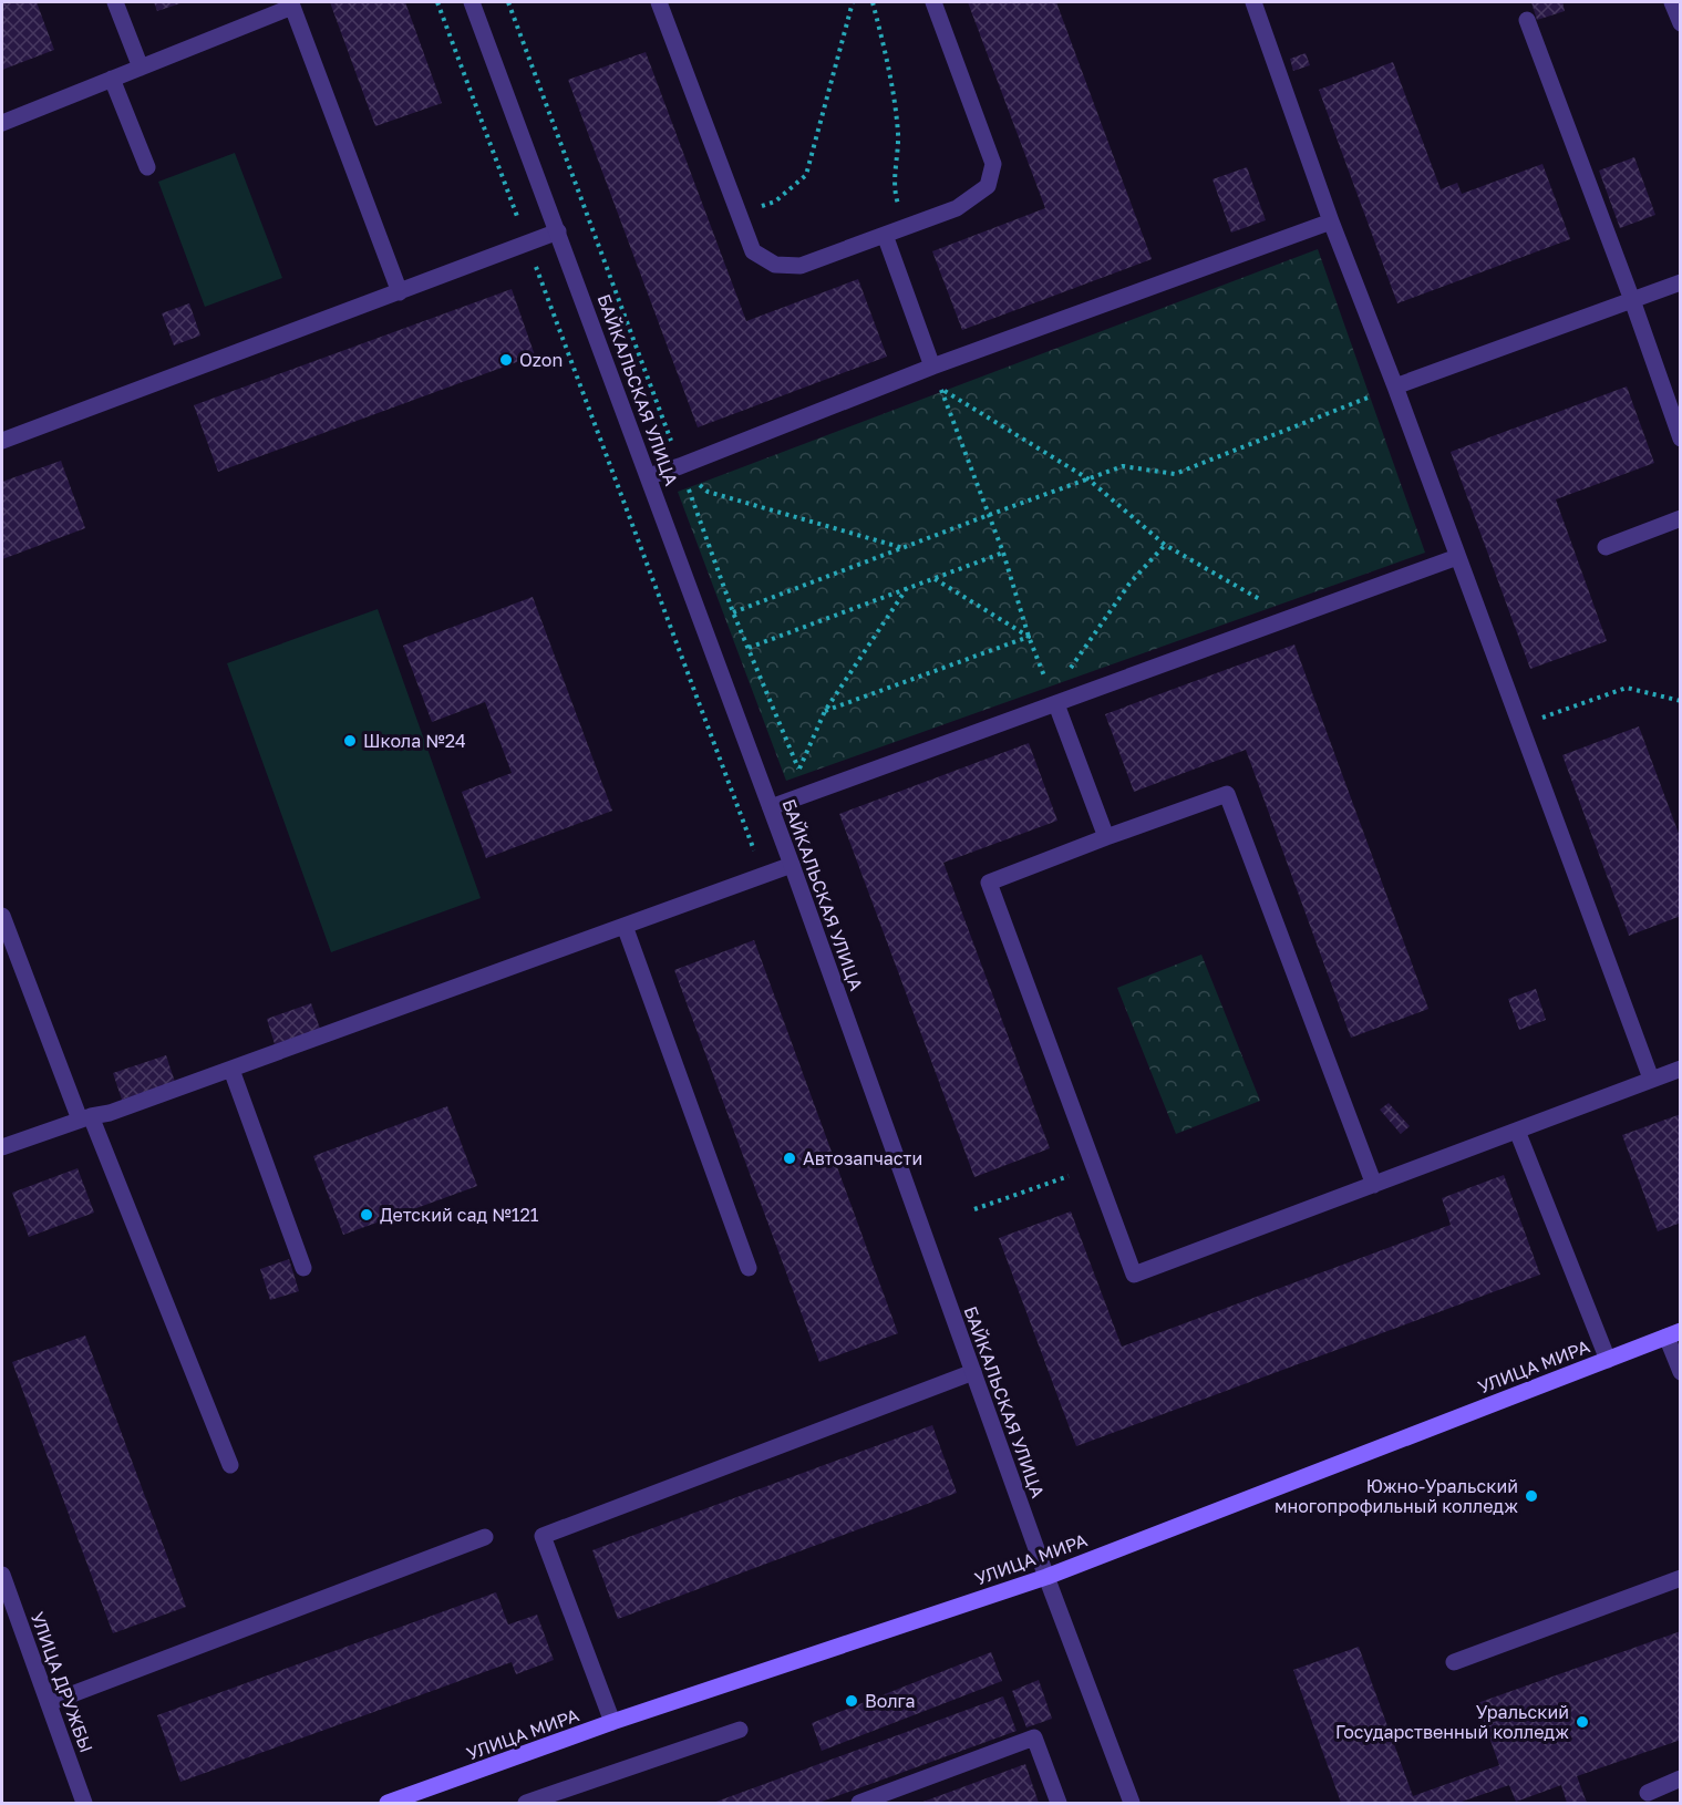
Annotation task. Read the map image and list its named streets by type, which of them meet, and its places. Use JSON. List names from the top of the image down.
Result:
{
  "streets": {
    "main road": ["УЛИЦА МИРА"],
    "street": ["БАЙКАЛЬСКАЯ УЛИЦА", "УЛИЦА ДРУЖБЫ"]
  },
  "crossings": [
    ["БАЙКАЛЬСКАЯ УЛИЦА", "УЛИЦА МИРА"]
  ],
  "places": [
    "Ozon",
    "Школа №24",
    "Автозапчасти",
    "Детский сад №121",
    "Южно-Уральский многопрофильный колледж",
    "Волга",
    "Уральский Государственный колледж"
  ]
}
